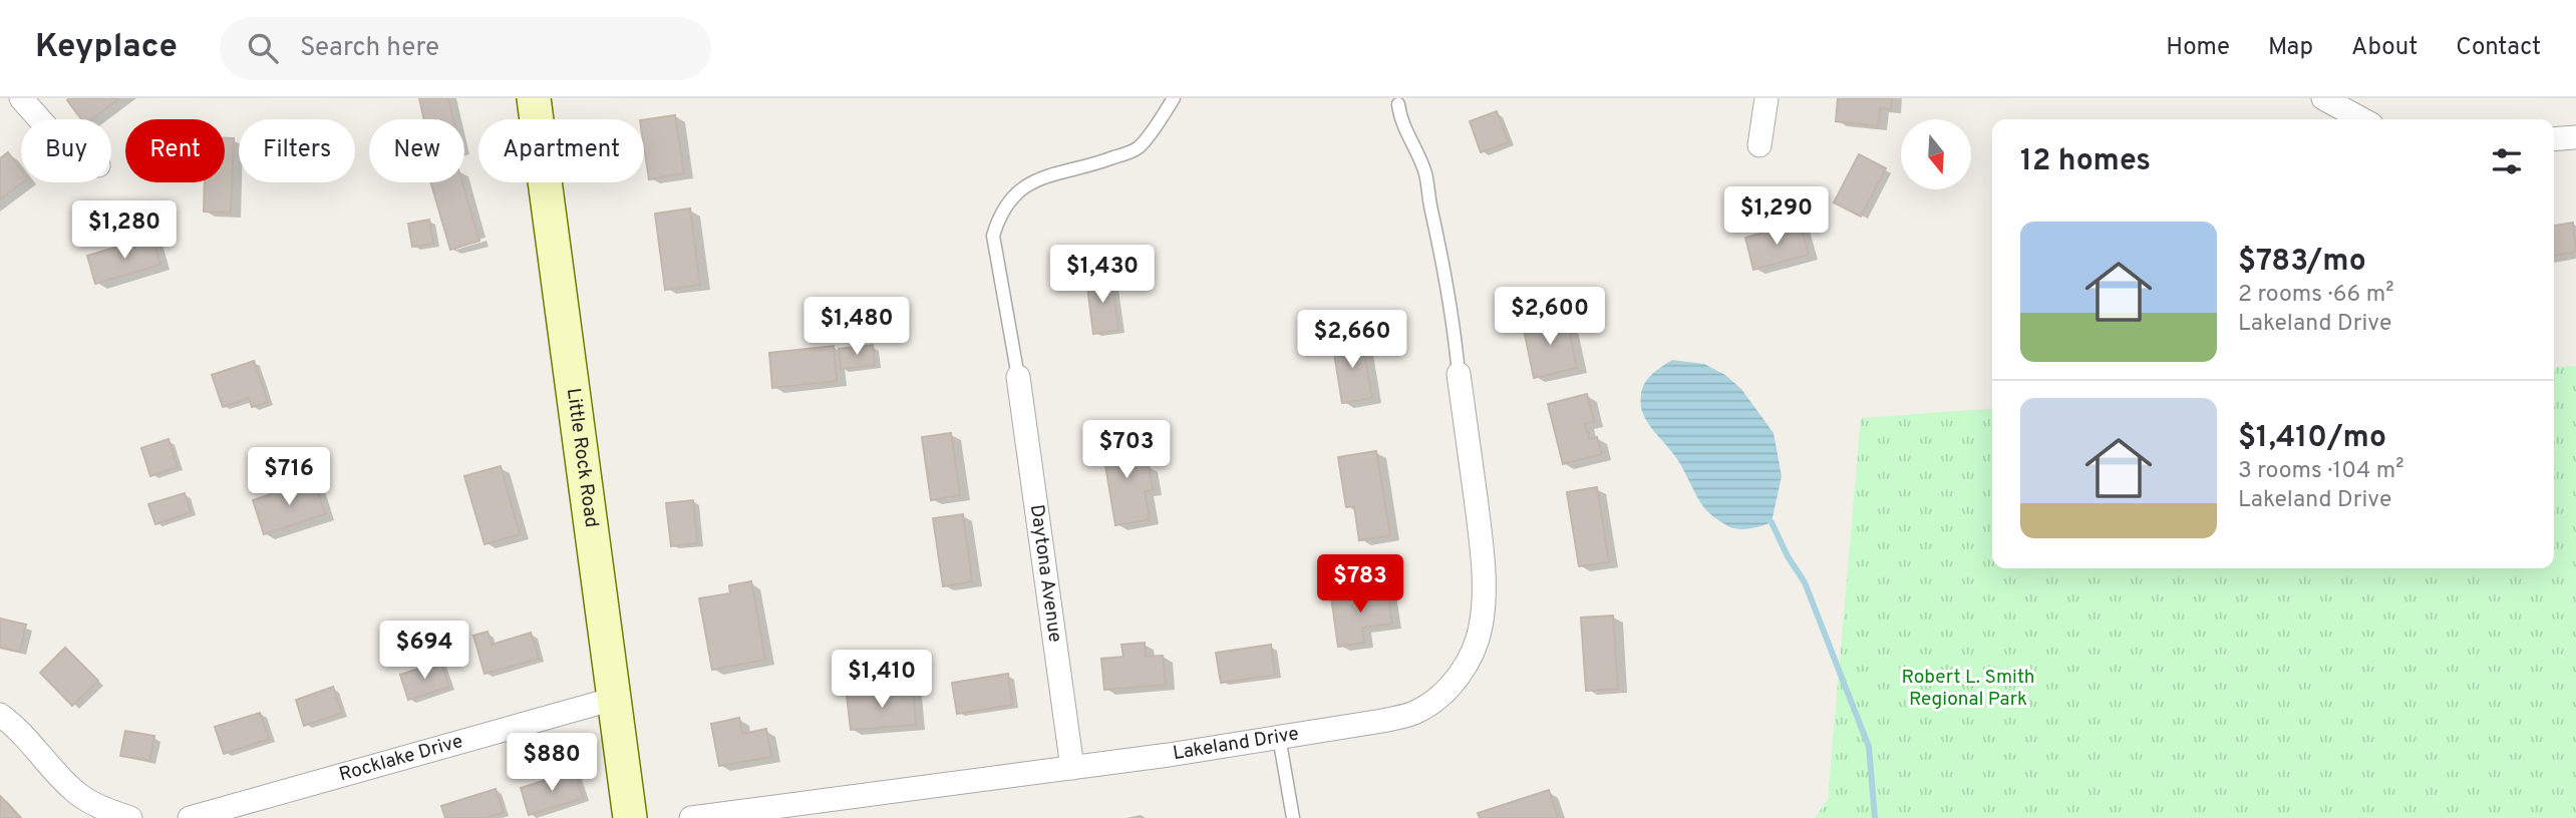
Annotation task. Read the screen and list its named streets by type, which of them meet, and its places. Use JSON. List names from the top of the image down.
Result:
{
  "streets": {
    "main road": ["Little Rock Road"],
    "street": ["Daytona Avenue", "Lakeland Drive", "Rocklake Drive"]
  },
  "crossings": [
    ["Little Rock Road", "Rocklake Drive"],
    ["Daytona Avenue", "Lakeland Drive"]
  ],
  "parks": ["Robert L. Smith Regional Park"],
  "north": "bottom",
  "page": {
    "header": "Keyplace",
    "search": "Search here",
    "nav": [
      "Home",
      "Map",
      "About",
      "Contact"
    ],
    "chip": [
      "Buy",
      "Rent",
      "Filters",
      "New",
      "Apartment"
    ],
    "heading": "12 homes",
    "price": [
      "$1,290",
      "$1,280",
      "$1,430",
      "$2,600",
      "$1,480",
      "$2,660",
      "$703",
      "$716",
      "$783",
      "$694",
      "$1,410",
      "$880"
    ],
    "list": [
      {
        "name": "$783/mo",
        "note": "2 rooms · 66 m² · Lakeland Drive"
      },
      {
        "name": "$1,410/mo",
        "note": "3 rooms · 104 m² · Lakeland Drive"
      }
    ]
  }
}
